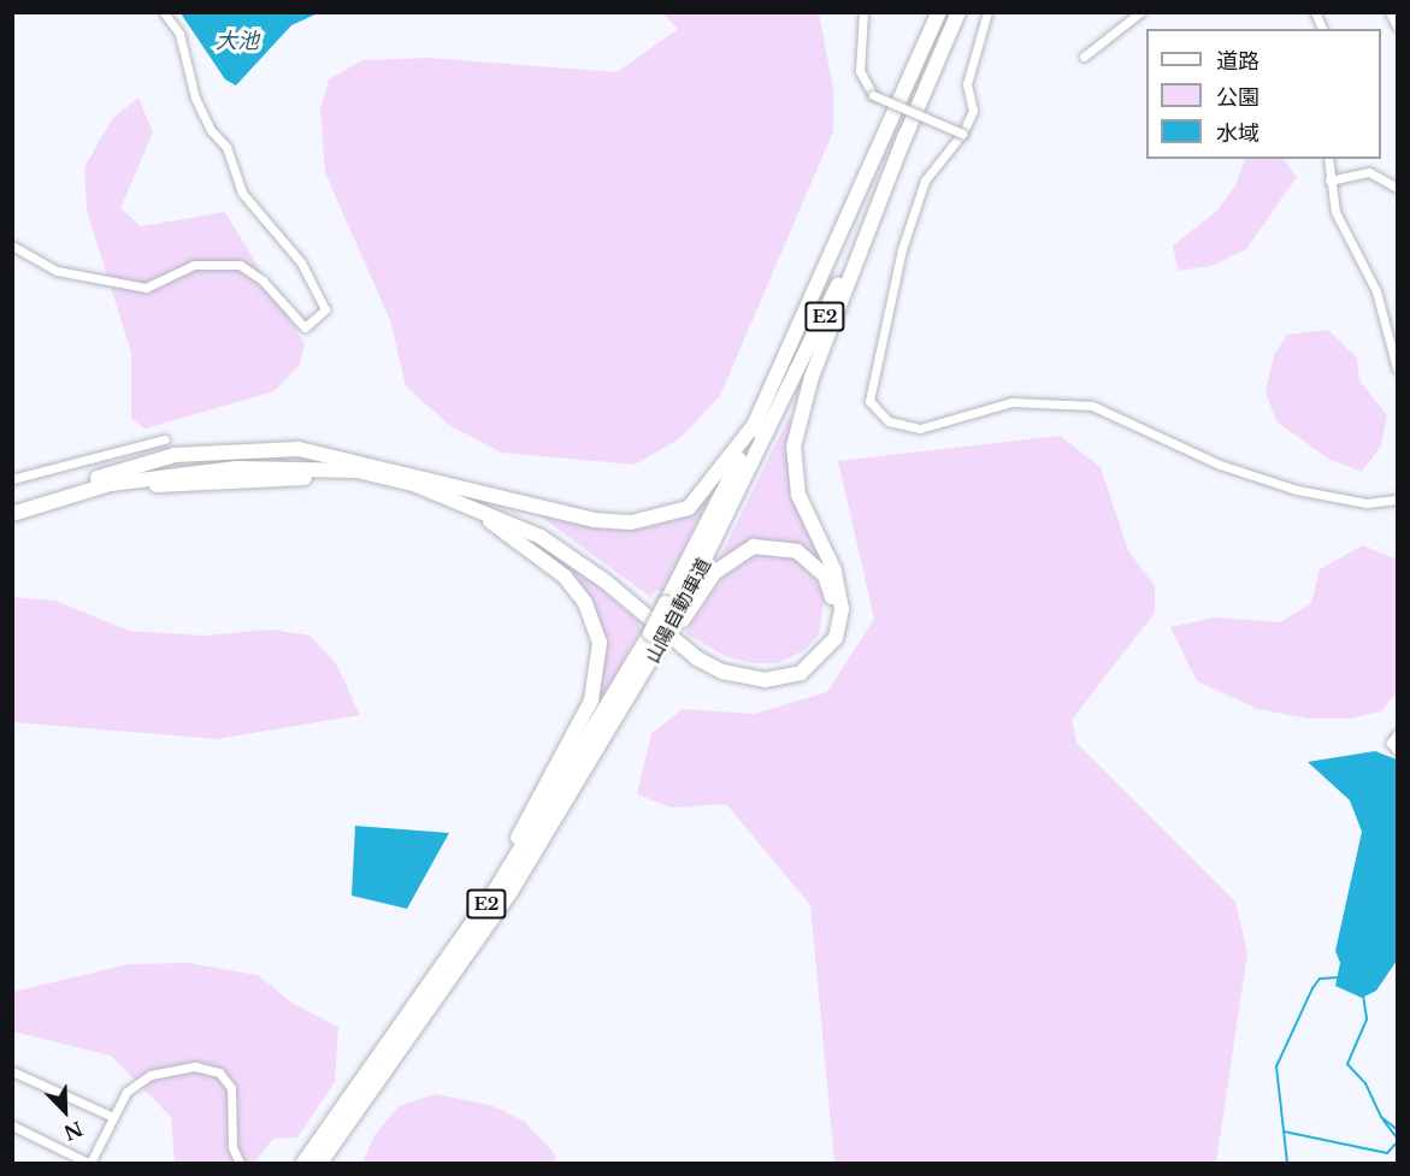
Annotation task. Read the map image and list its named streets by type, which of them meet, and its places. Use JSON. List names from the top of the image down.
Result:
{
  "streets": {
    "highway": ["E2", "山陽自動車道"]
  },
  "water": ["大池"],
  "legend": ["道路", "公園", "水域"],
  "north": "bottom right"
}
